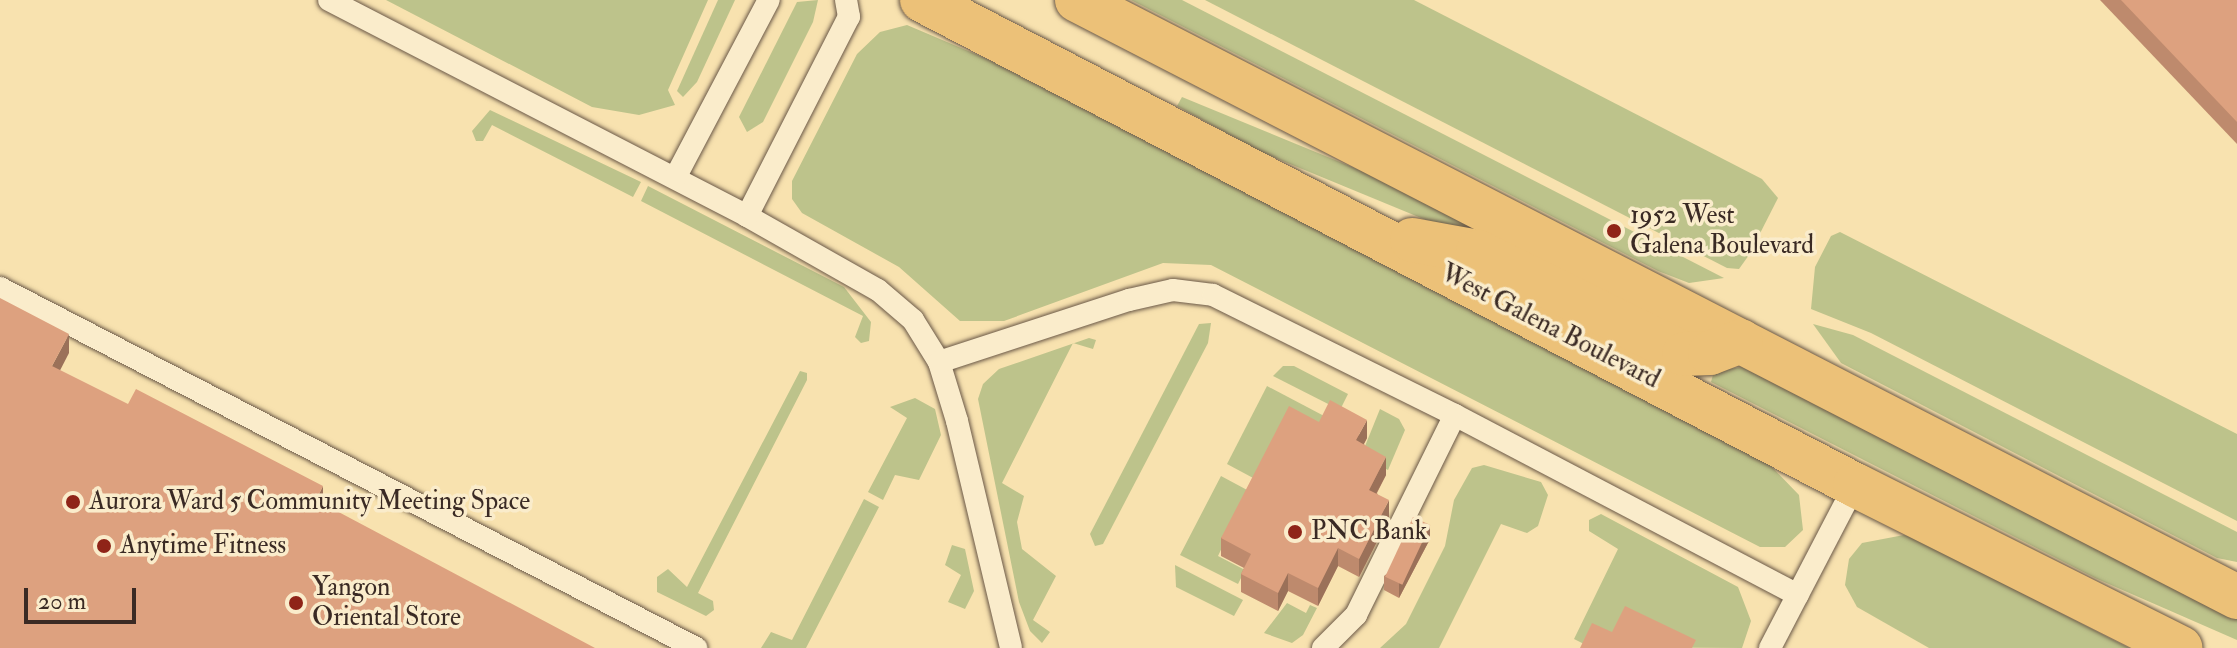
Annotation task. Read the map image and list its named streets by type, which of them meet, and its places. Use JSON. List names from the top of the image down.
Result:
{
  "streets": {
    "main road": ["West Galena Boulevard"]
  },
  "places": [
    "1952 West Galena Boulevard",
    "Aurora Ward 5 Community Meeting Space",
    "PNC Bank",
    "Anytime Fitness",
    "Yangon Oriental Store"
  ],
  "scale_bar": "20 m"
}
